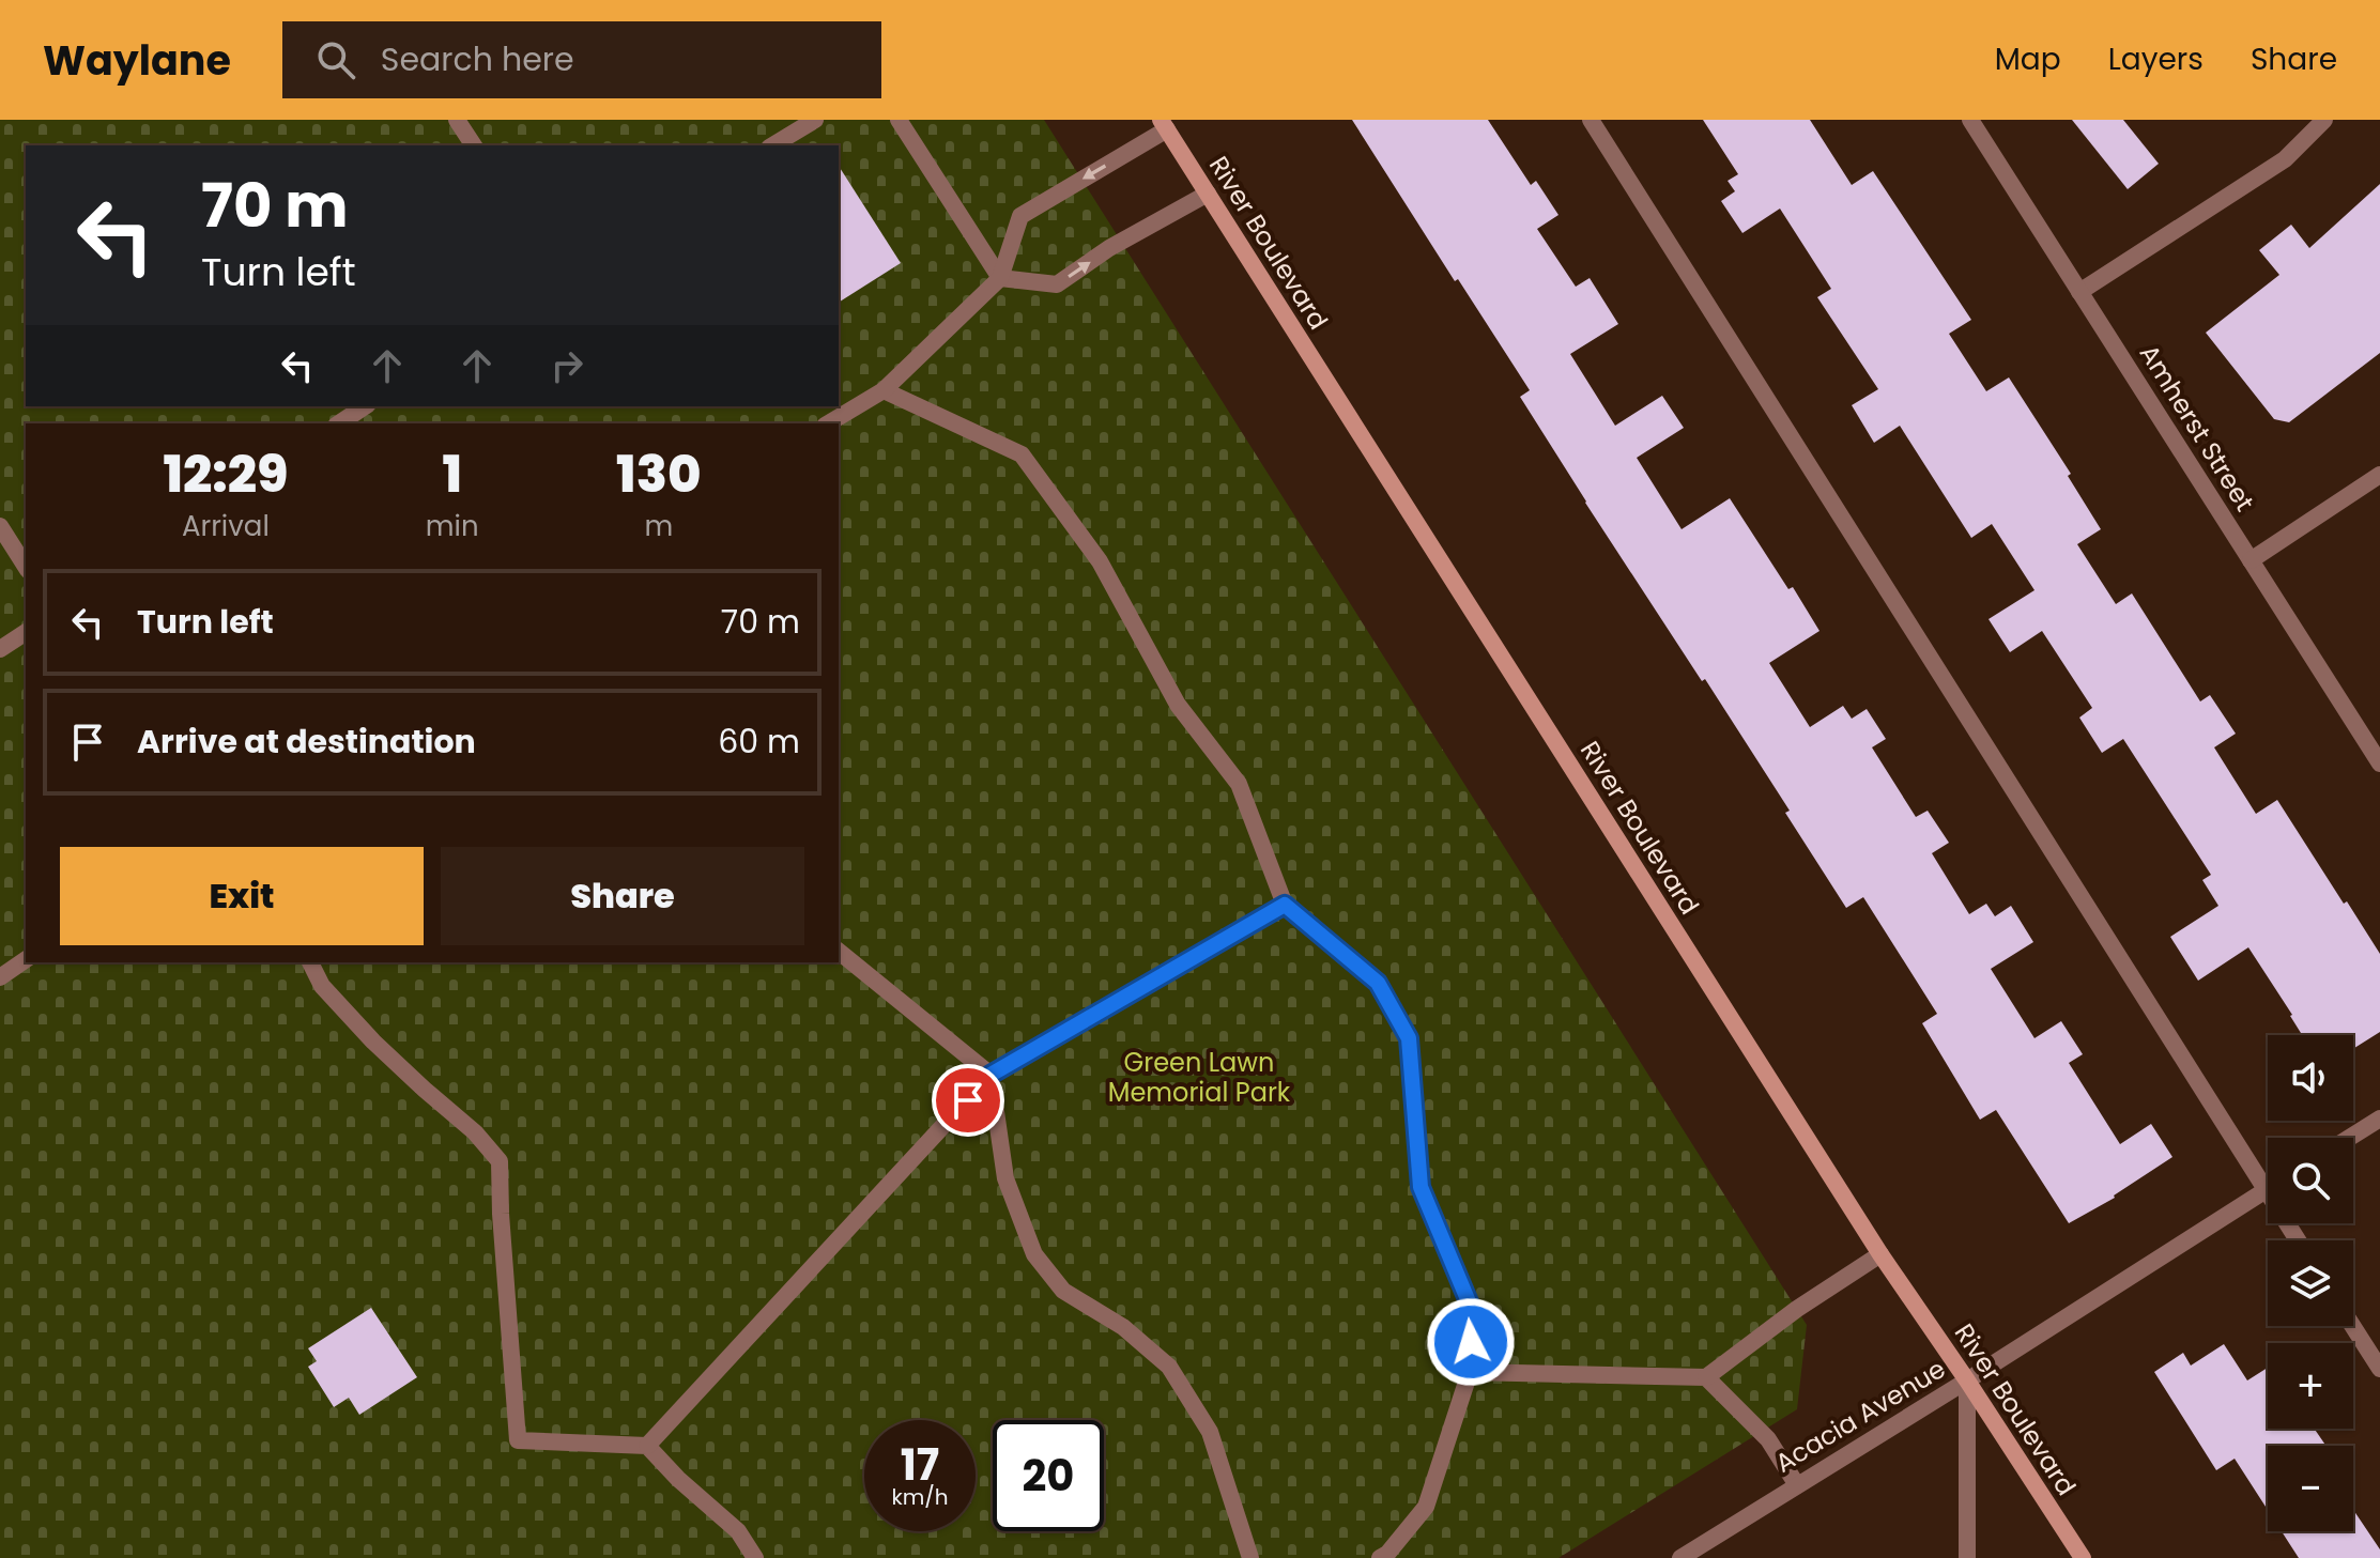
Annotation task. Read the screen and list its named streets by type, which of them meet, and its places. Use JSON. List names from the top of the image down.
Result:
{
  "streets": {
    "main road": ["River Boulevard"],
    "street": ["Amherst Street", "Acacia Avenue"]
  },
  "crossings": [
    ["River Boulevard", "Acacia Avenue"]
  ],
  "parks": ["Green Lawn Memorial Park"],
  "page": {
    "header": "Waylane",
    "search": "Search here",
    "nav": ["Map", "Layers", "Share"],
    "turn": ["70 m", "Turn left"],
    "eta": [
      "12:29",
      "Arrival",
      "1",
      "min",
      "130",
      "m"
    ],
    "list": [
      {
        "name": "Turn left",
        "value": "70 m"
      },
      {
        "name": "Arrive at destination",
        "value": "60 m"
      }
    ],
    "buttons": ["Exit", "Share"],
    "map_buttons": ["+", "−"],
    "speed": "17 km/h",
    "limit": "20"
  }
}
